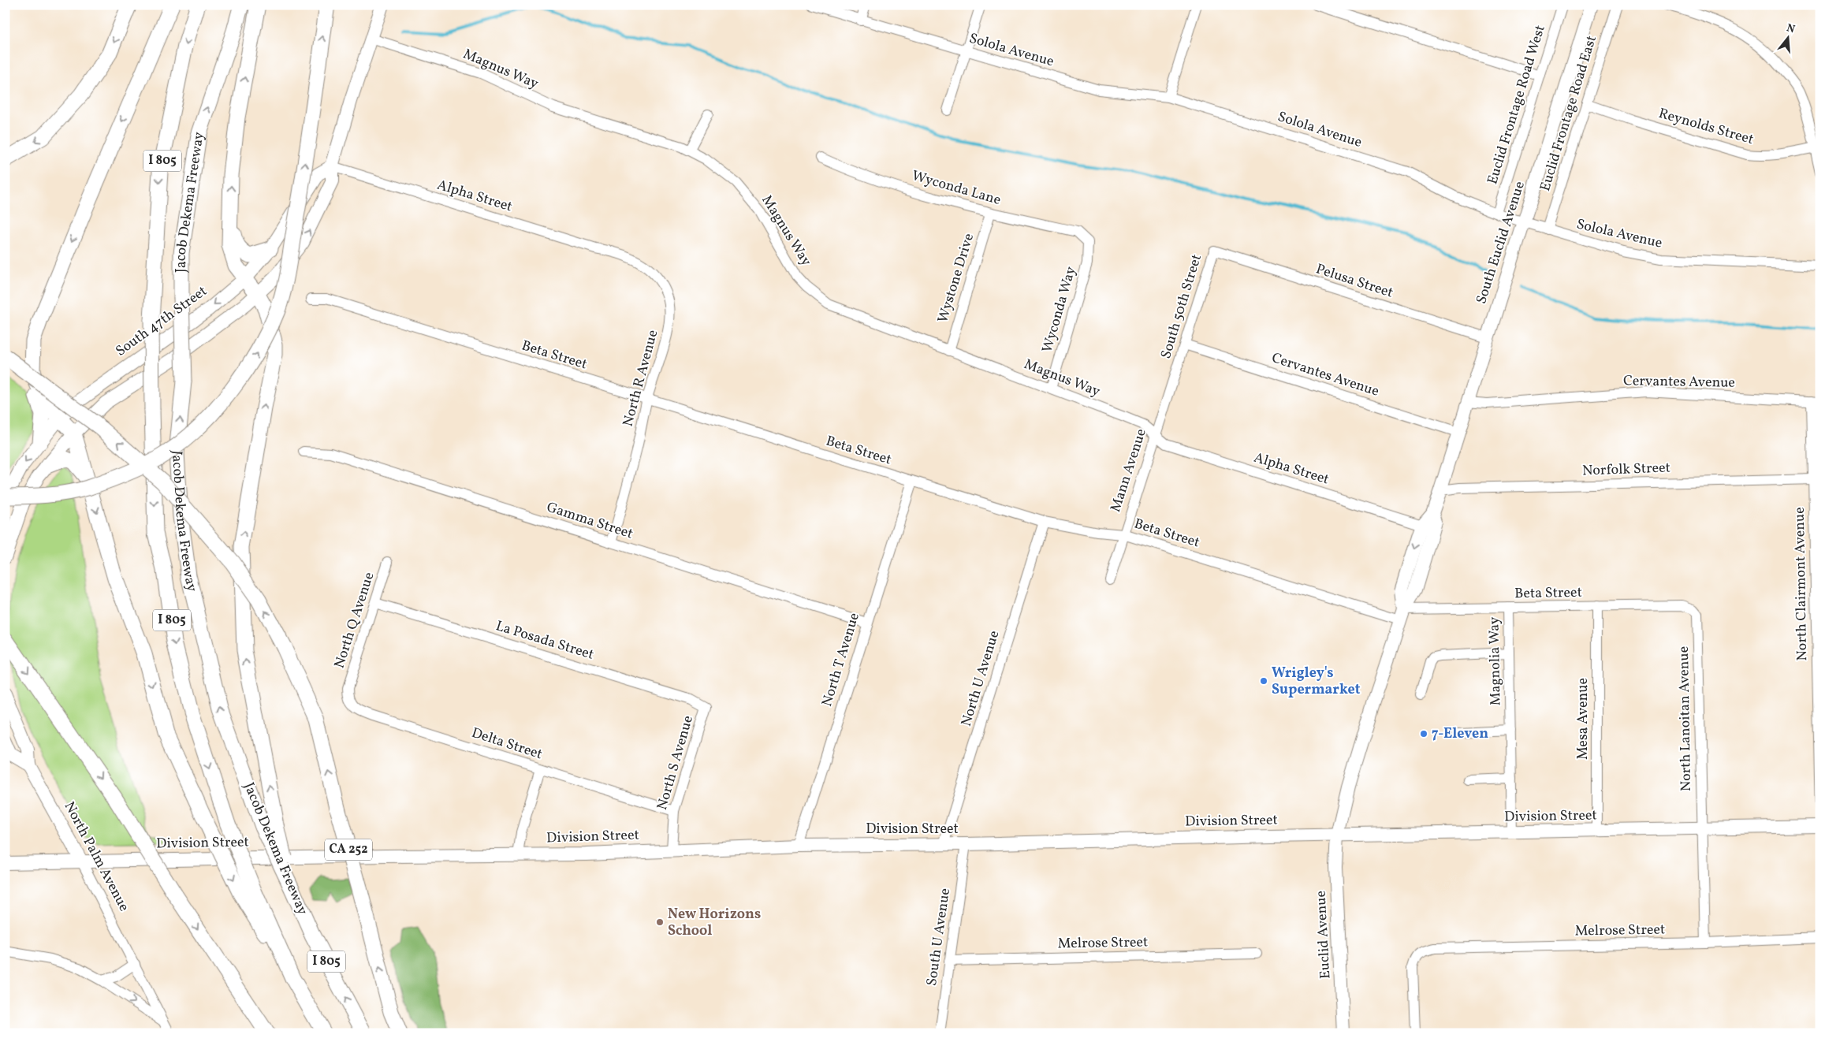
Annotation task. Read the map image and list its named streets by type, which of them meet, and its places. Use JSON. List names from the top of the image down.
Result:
{
  "streets": {
    "highway": ["I 805", "Jacob Dekema Freeway", "CA 252"],
    "main road": [
      "South Euclid Avenue",
      "South 47th Street",
      "Division Street",
      "North Palm Avenue",
      "Euclid Avenue"
    ],
    "street": [
      "Solola Avenue",
      "Magnus Way",
      "Euclid Frontage Road West",
      "Euclid Frontage Road East",
      "Reynolds Street",
      "Wyconda Lane",
      "Alpha Street",
      "Wystone Drive",
      "Pelusa Street",
      "South 50th Street",
      "Wyconda Way",
      "Beta Street",
      "Cervantes Avenue",
      "North R Avenue",
      "Norfolk Street",
      "Mann Avenue",
      "Gamma Street",
      "North Clairmont Avenue",
      "North Q Avenue",
      "La Posada Street",
      "North T Avenue",
      "Magnolia Way",
      "North U Avenue",
      "Mesa Avenue",
      "North Lanoitan Avenue",
      "Delta Street",
      "North S Avenue",
      "Melrose Street",
      "South U Avenue"
    ]
  },
  "crossings": [
    ["Solola Avenue", "Euclid Frontage Road West"],
    ["Solola Avenue", "Euclid Frontage Road East"],
    ["Solola Avenue", "South Euclid Avenue"],
    ["Magnus Way", "Alpha Street"],
    ["Magnus Way", "Wystone Drive"],
    ["Magnus Way", "Wyconda Way"],
    ["Magnus Way", "Mann Avenue"],
    ["Euclid Frontage Road East", "Reynolds Street"],
    ["Wyconda Lane", "Wystone Drive"],
    ["Wyconda Lane", "Wyconda Way"],
    ["Alpha Street", "South 47th Street"],
    ["Alpha Street", "North R Avenue"],
    ["Alpha Street", "Mann Avenue"],
    ["South Euclid Avenue", "Pelusa Street"],
    ["South Euclid Avenue", "Cervantes Avenue"],
    ["South Euclid Avenue", "Norfolk Street"],
    ["Pelusa Street", "South 50th Street"],
    ["South 50th Street", "Cervantes Avenue"],
    ["South 50th Street", "Mann Avenue"],
    ["Beta Street", "North R Avenue"],
    ["Beta Street", "Mann Avenue"],
    ["Beta Street", "North T Avenue"],
    ["Beta Street", "Magnolia Way"],
    ["Beta Street", "North U Avenue"],
    ["Beta Street", "Mesa Avenue"],
    ["Beta Street", "North Lanoitan Avenue"],
    ["Beta Street", "Euclid Avenue"],
    ["Cervantes Avenue", "North Clairmont Avenue"],
    ["North R Avenue", "Gamma Street"],
    ["Norfolk Street", "North Clairmont Avenue"],
    ["Gamma Street", "North T Avenue"],
    ["North Q Avenue", "La Posada Street"],
    ["North Q Avenue", "Delta Street"],
    ["La Posada Street", "North S Avenue"],
    ["North T Avenue", "Division Street"],
    ["Magnolia Way", "Division Street"],
    ["North U Avenue", "Division Street"],
    ["Mesa Avenue", "Division Street"],
    ["North Lanoitan Avenue", "Division Street"],
    ["North Lanoitan Avenue", "Melrose Street"],
    ["Delta Street", "North S Avenue"],
    ["North S Avenue", "Division Street"],
    ["Division Street", "North Palm Avenue"],
    ["Division Street", "Euclid Avenue"],
    ["Division Street", "South U Avenue"],
    ["Melrose Street", "South U Avenue"]
  ],
  "places": ["Wrigley's Supermarket", "7-Eleven", "New Horizons School"],
  "north": "top"
}
